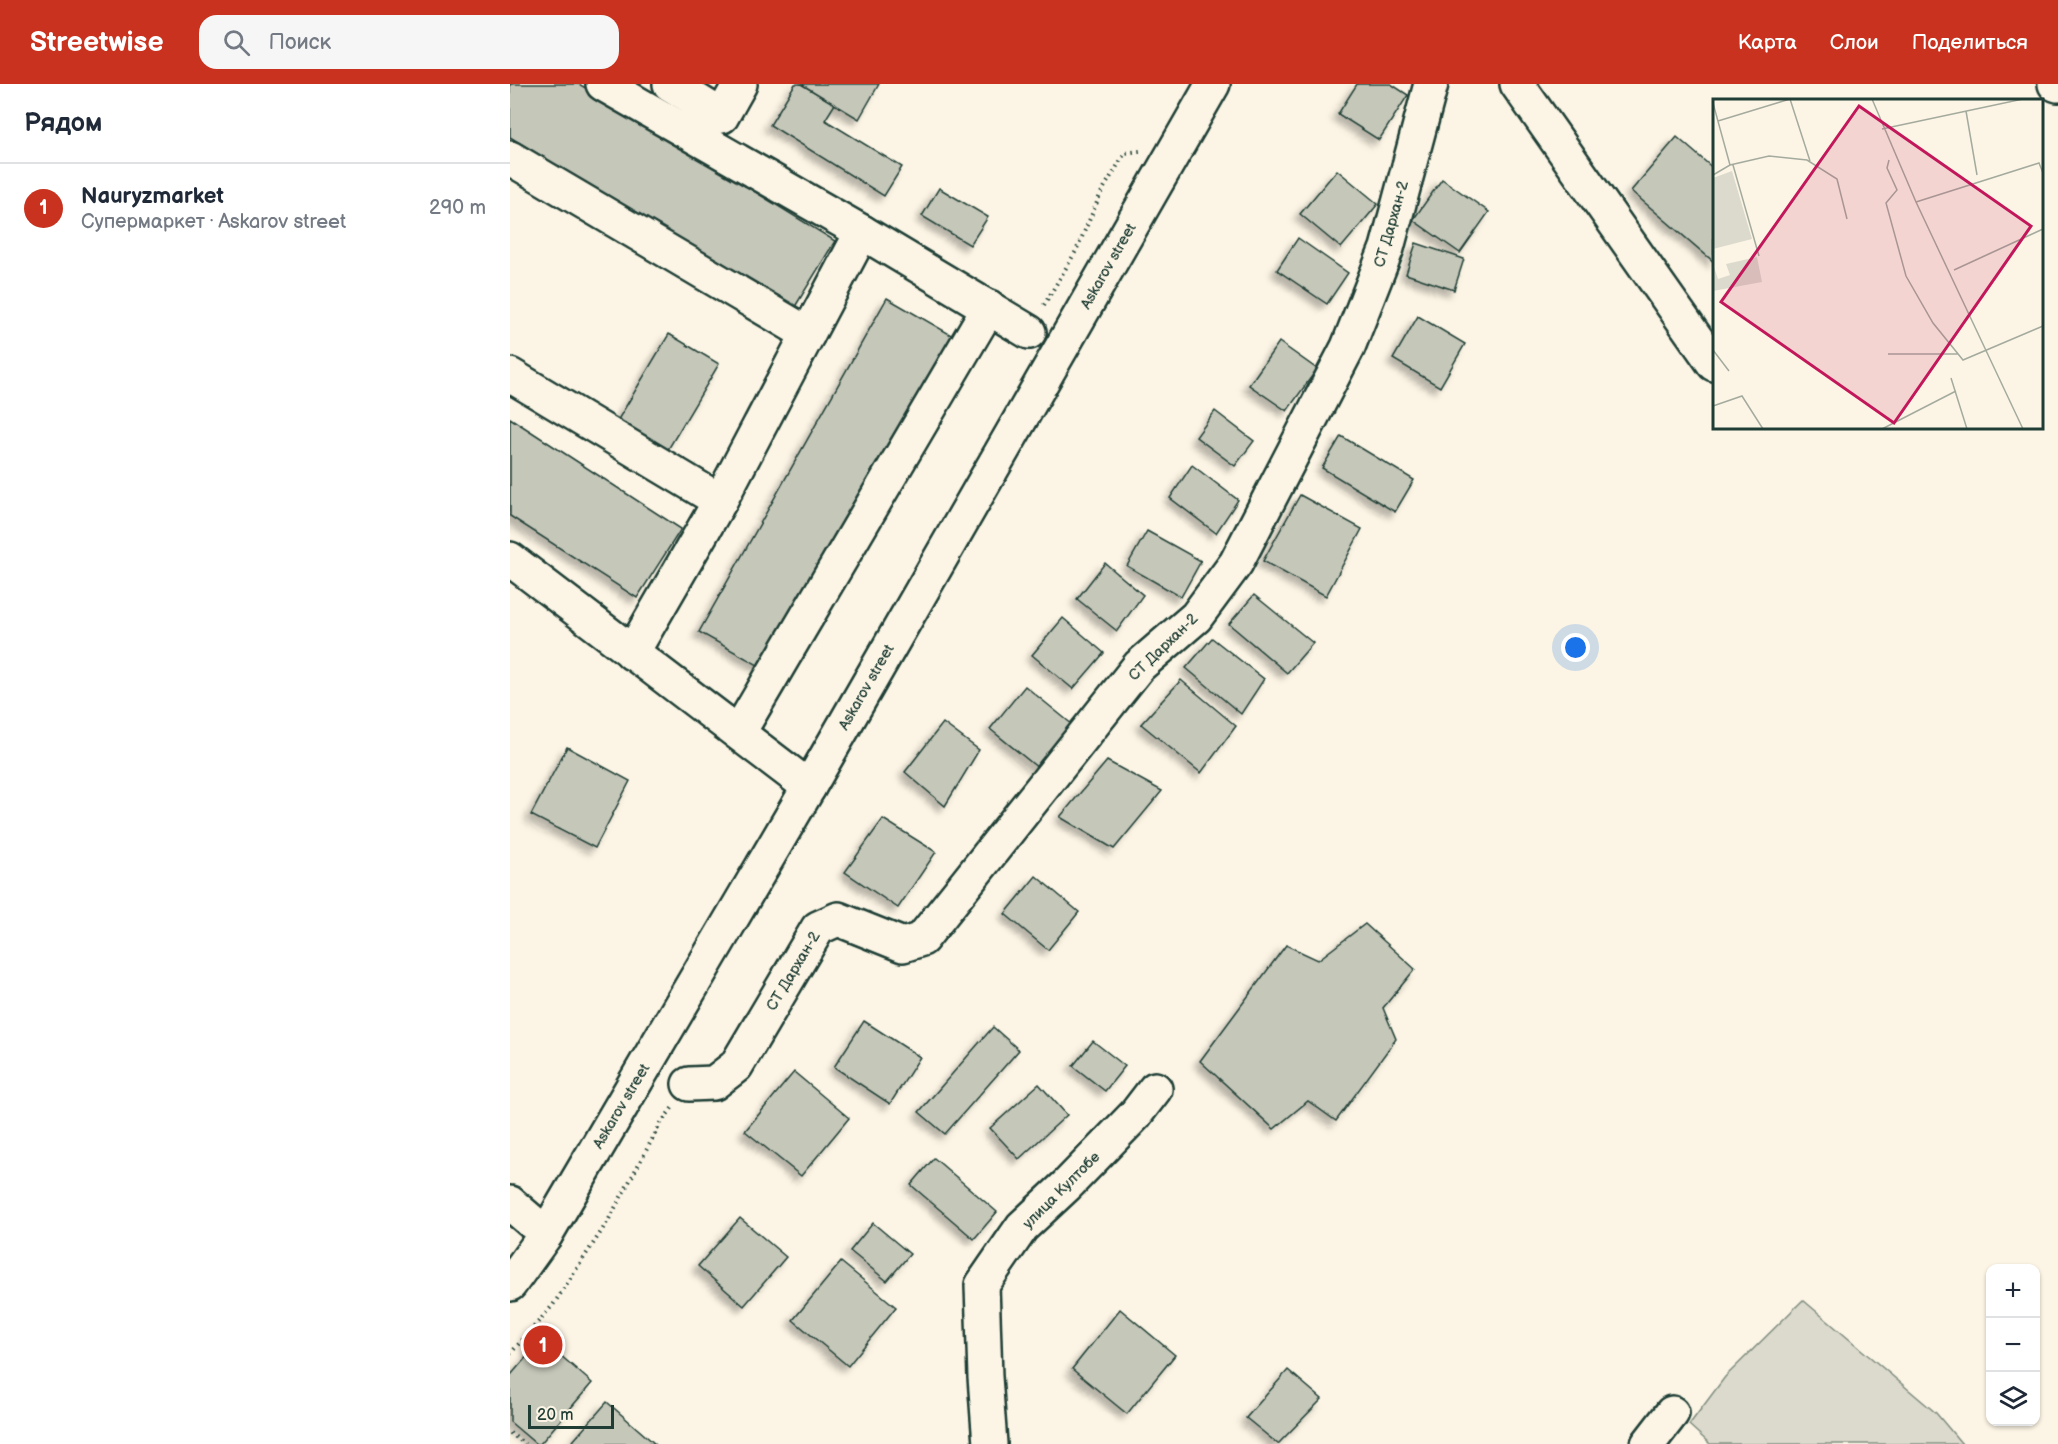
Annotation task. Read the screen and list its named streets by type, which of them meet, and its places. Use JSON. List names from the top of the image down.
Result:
{
  "streets": {
    "street": ["СТ Дархан-2", "Askarov street", "улица Култобе"]
  },
  "scale_bar": "20 m",
  "page": {
    "header": "Streetwise",
    "search": "Поиск",
    "nav": ["Карта", "Слои", "Поделиться"],
    "heading": "Рядом",
    "list": [
      {
        "mark": "1",
        "name": "Nauryzmarket",
        "note": "Супермаркет · Askarov street",
        "value": "290 m"
      }
    ],
    "map_buttons": ["+", "−"],
    "pins": "1",
    "scale": "20 m"
  }
}
